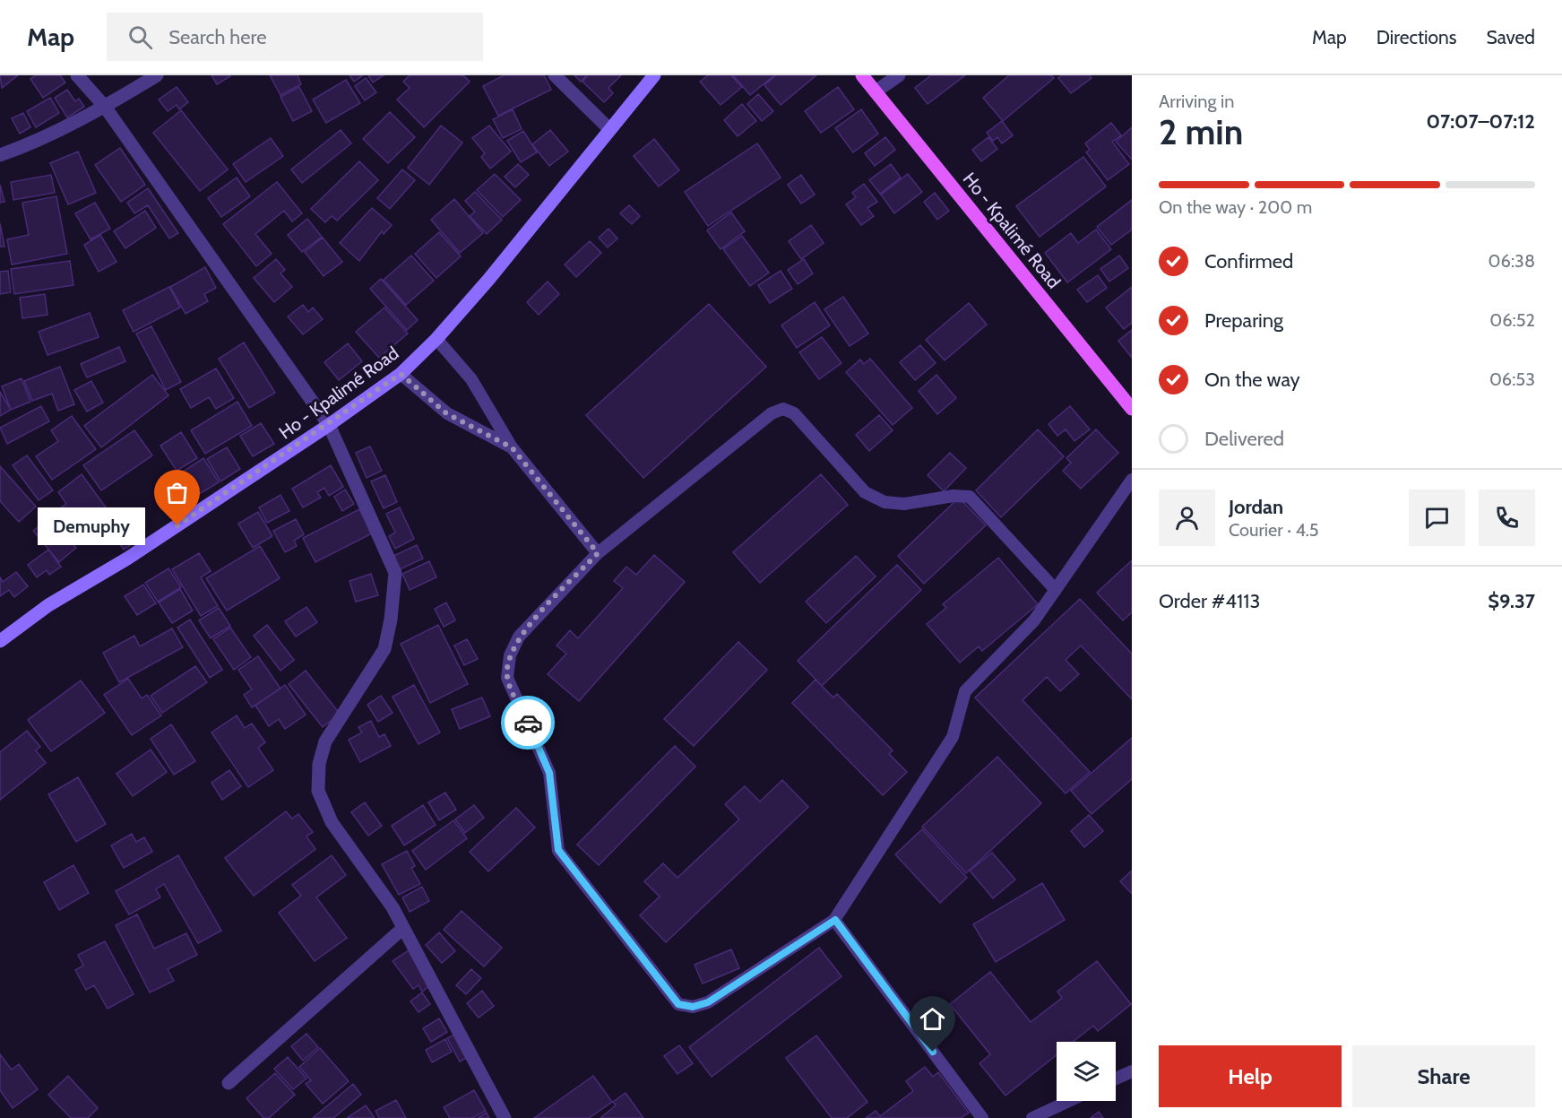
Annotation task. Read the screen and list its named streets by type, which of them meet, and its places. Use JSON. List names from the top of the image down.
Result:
{
  "streets": {
    "main road": ["Ho - Kpalimé Road"]
  },
  "places": ["Demuphy"],
  "page": {
    "header": "Map",
    "search": "Search here",
    "nav": ["Map", "Directions", "Saved"],
    "heading": ["2 min", "Arriving in", "07:07–07:12"],
    "panel": [
      "Jordan",
      "Courier · 4.5",
      "Order #4113",
      "$9.37"
    ],
    "bar": "On the way · 200 m",
    "list": [
      ["Confirmed", "06:38"],
      ["Preparing", "06:52"],
      ["On the way", "06:53"],
      "Delivered"
    ],
    "bubble": "Demuphy",
    "buttons": ["Help", "Share"]
  }
}
